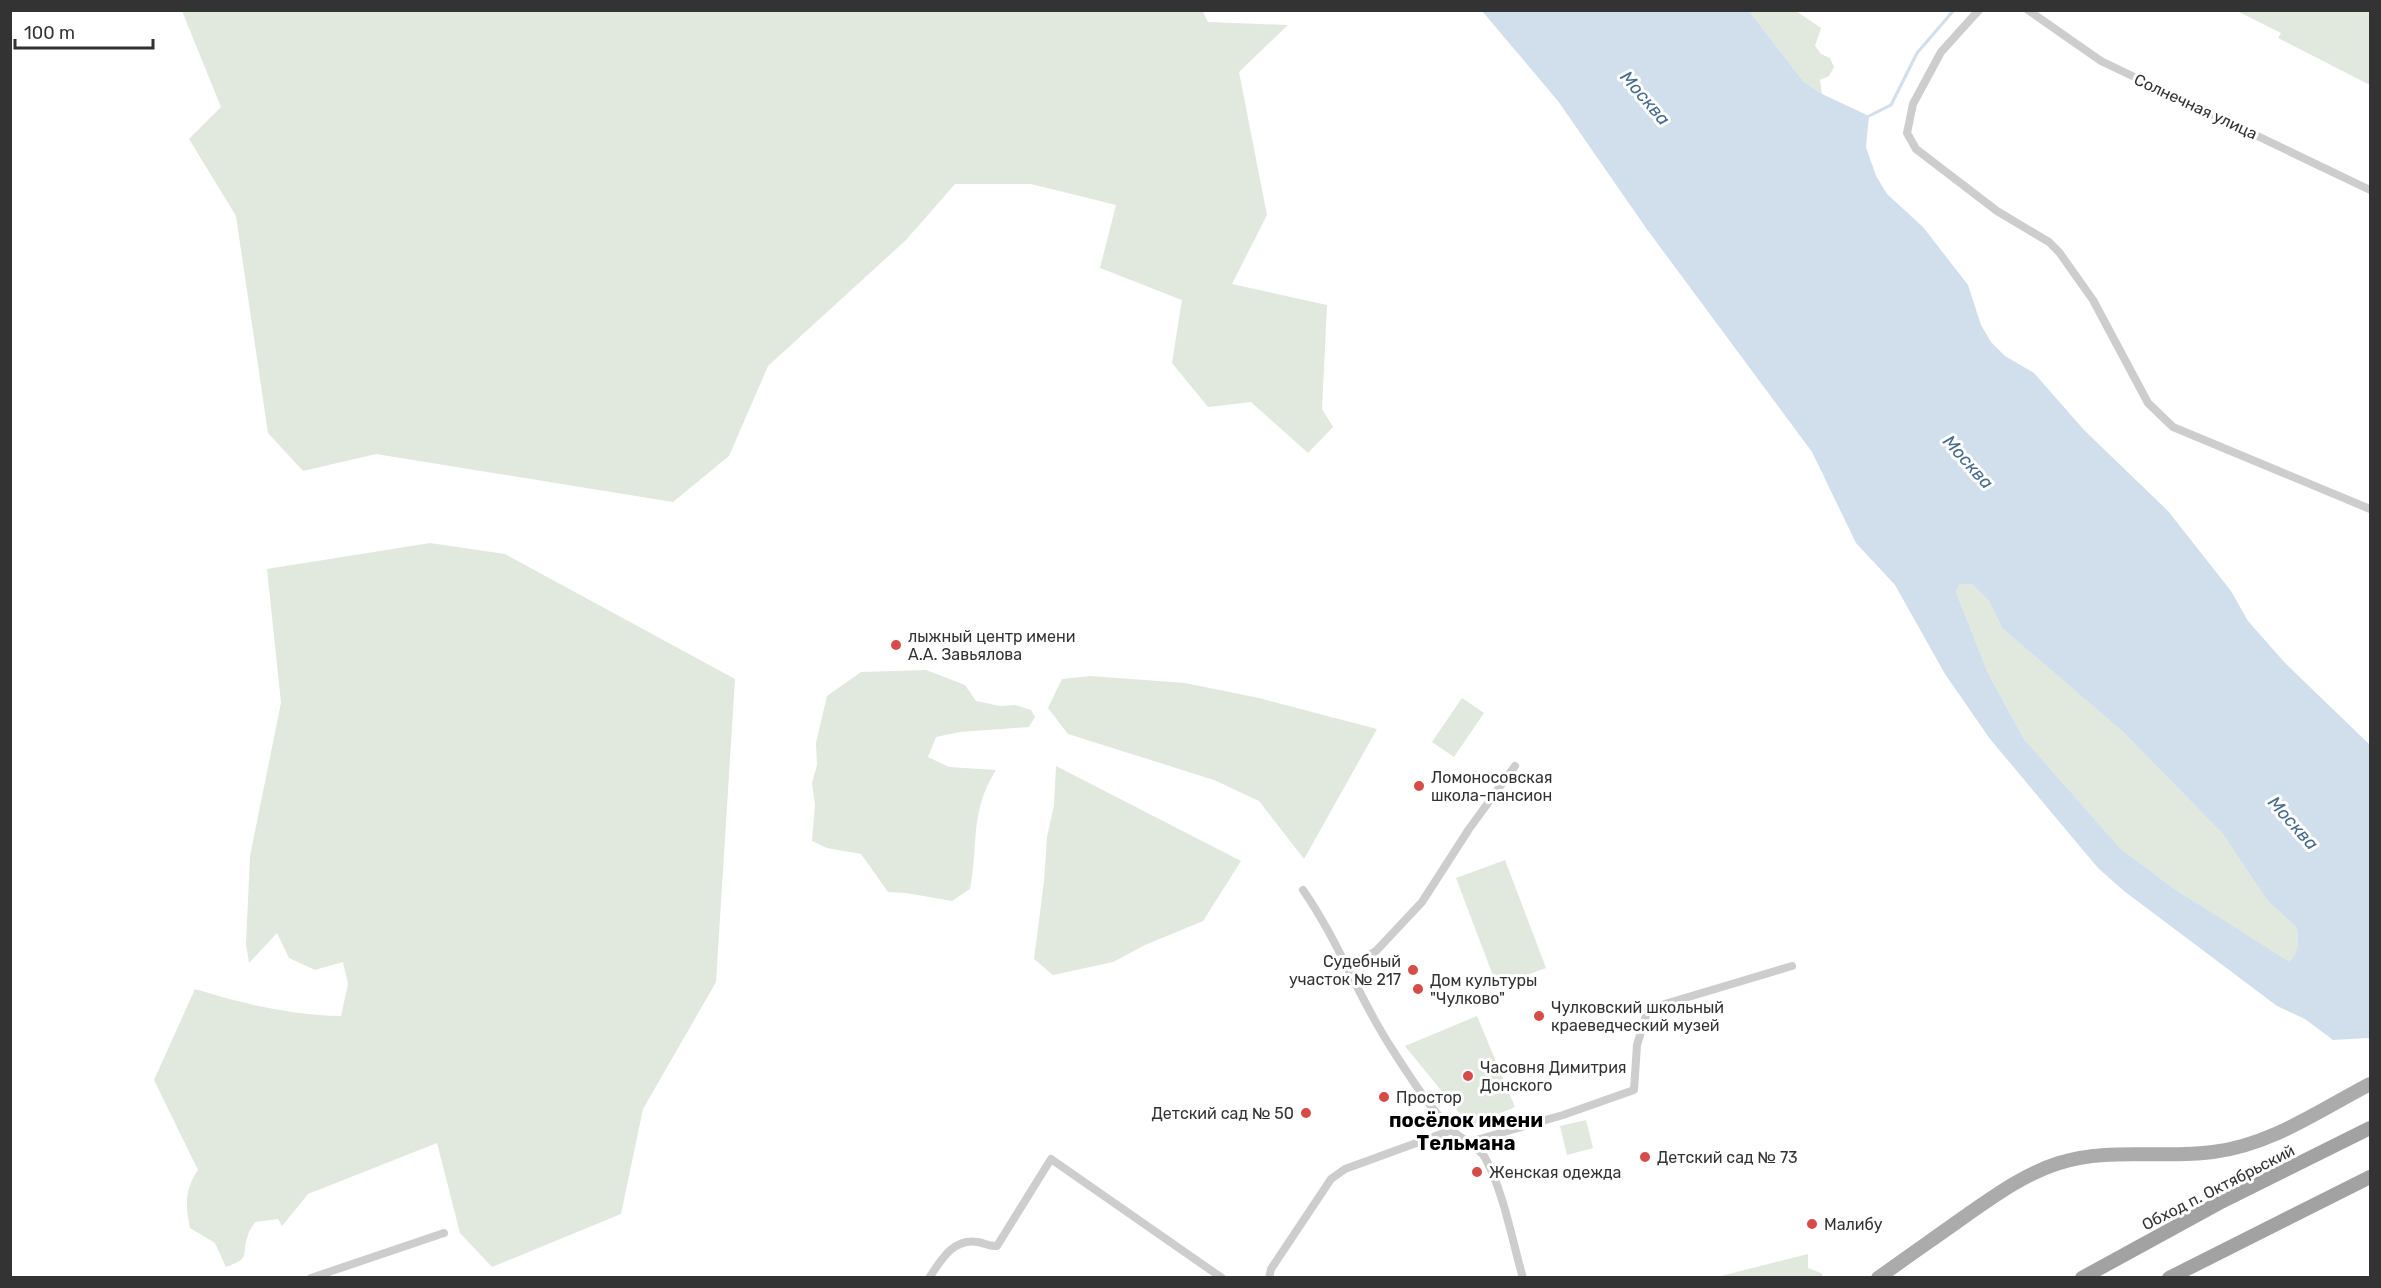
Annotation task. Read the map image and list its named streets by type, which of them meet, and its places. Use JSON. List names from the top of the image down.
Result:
{
  "streets": {
    "highway": ["Обход п. Октябрьский"],
    "street": ["Солнечная улица"]
  },
  "districts": ["посёлок имени Тельмана"],
  "water": ["Москва"],
  "places": [
    "лыжный центр имени А.А. Завьялова",
    "Ломоносовская школа-пансион",
    "Судебный участок № 217",
    "Дом культуры \"Чулково\"",
    "Чулковский школьный краеведческий музей",
    "Часовня Димитрия Донского",
    "Простор",
    "Детский сад № 50",
    "Детский сад № 73",
    "Женская одежда",
    "Малибу"
  ],
  "scale_bar": "100 m"
}
